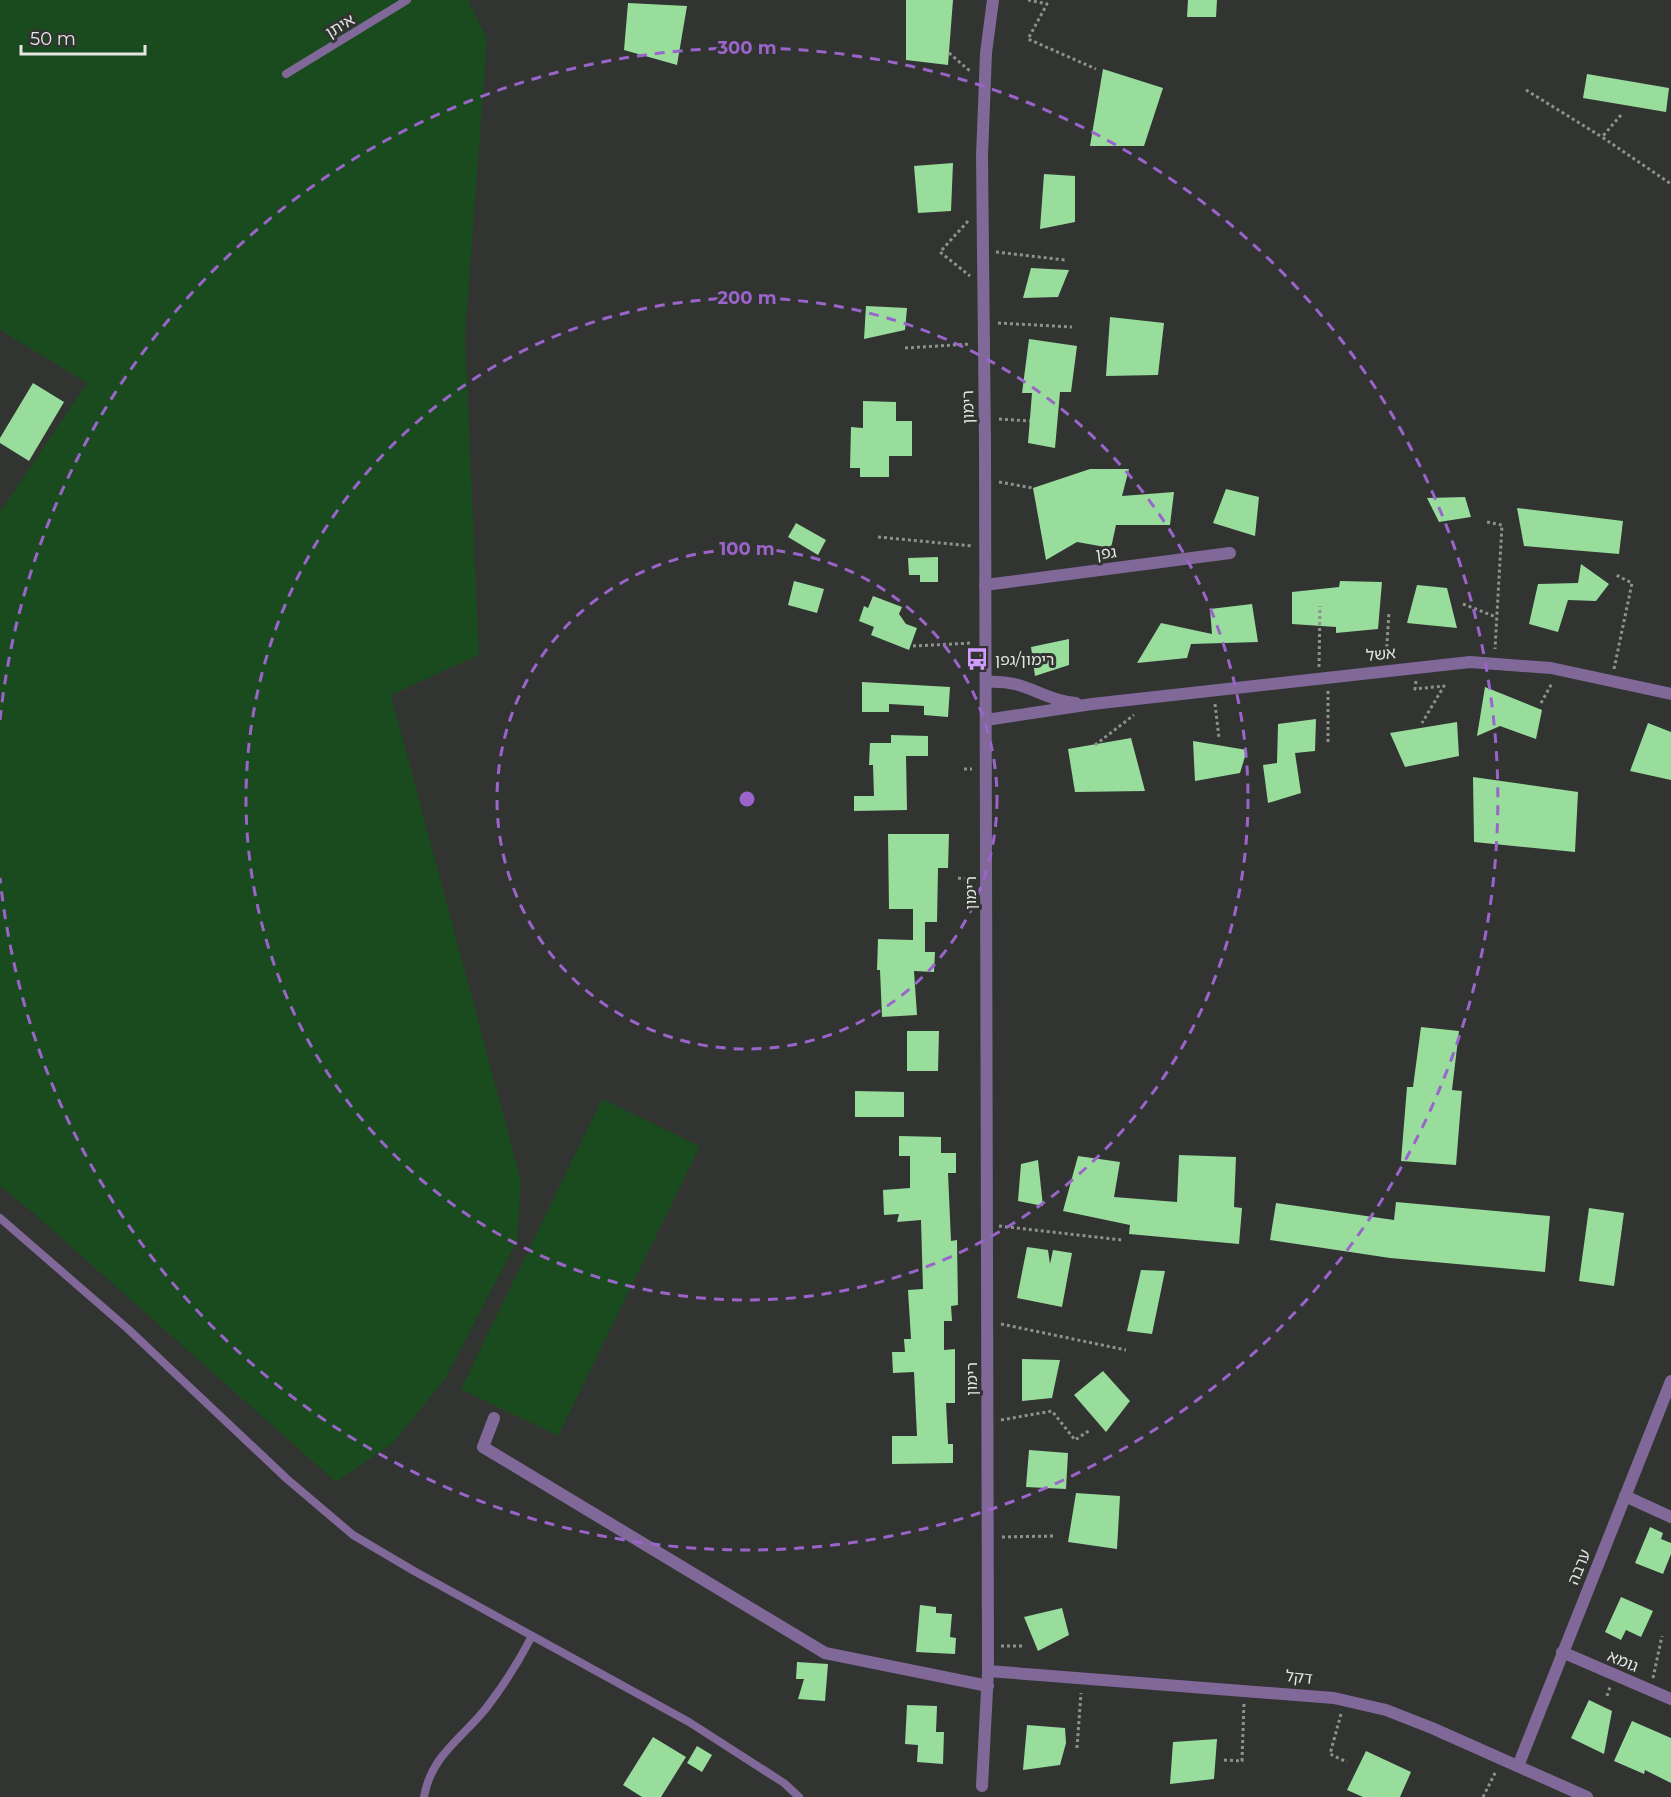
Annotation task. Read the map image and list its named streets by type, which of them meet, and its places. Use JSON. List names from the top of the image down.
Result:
{
  "streets": {
    "street": [
      "רימון",
      "גפן",
      "אשל",
      "ערבה",
      "גומא",
      "דקל"
    ],
    "lane": ["איתן"]
  },
  "crossings": [
    ["רימון", "גפן"],
    ["רימון", "אשל"],
    ["רימון", "דקל"],
    ["ערבה", "גומא"],
    ["ערבה", "דקל"]
  ],
  "places": {
    "bus stop": ["רימון/גפן"]
  },
  "scale_bar": "50 m",
  "rings": ["300 m", "200 m", "100 m"]
}
